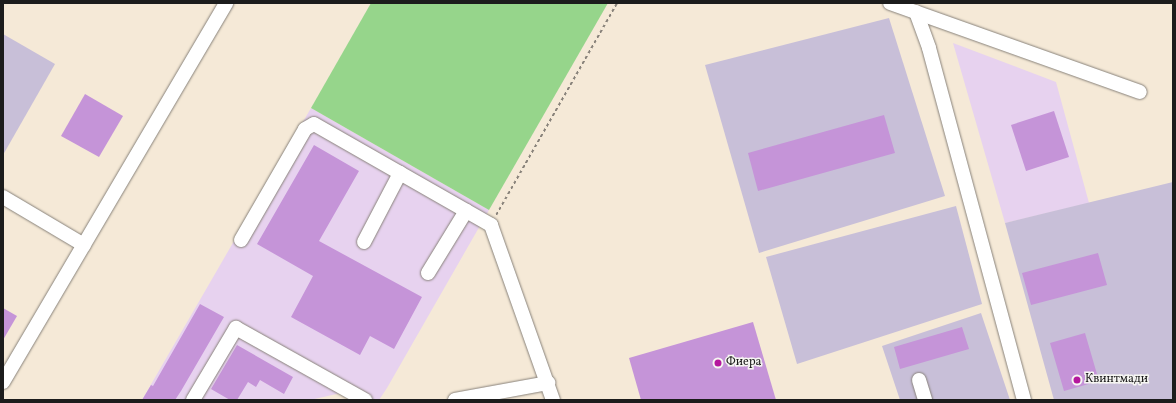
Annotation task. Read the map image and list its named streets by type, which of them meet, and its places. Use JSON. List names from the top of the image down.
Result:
{
  "places": ["Фиера", "Квинтмади"]
}
